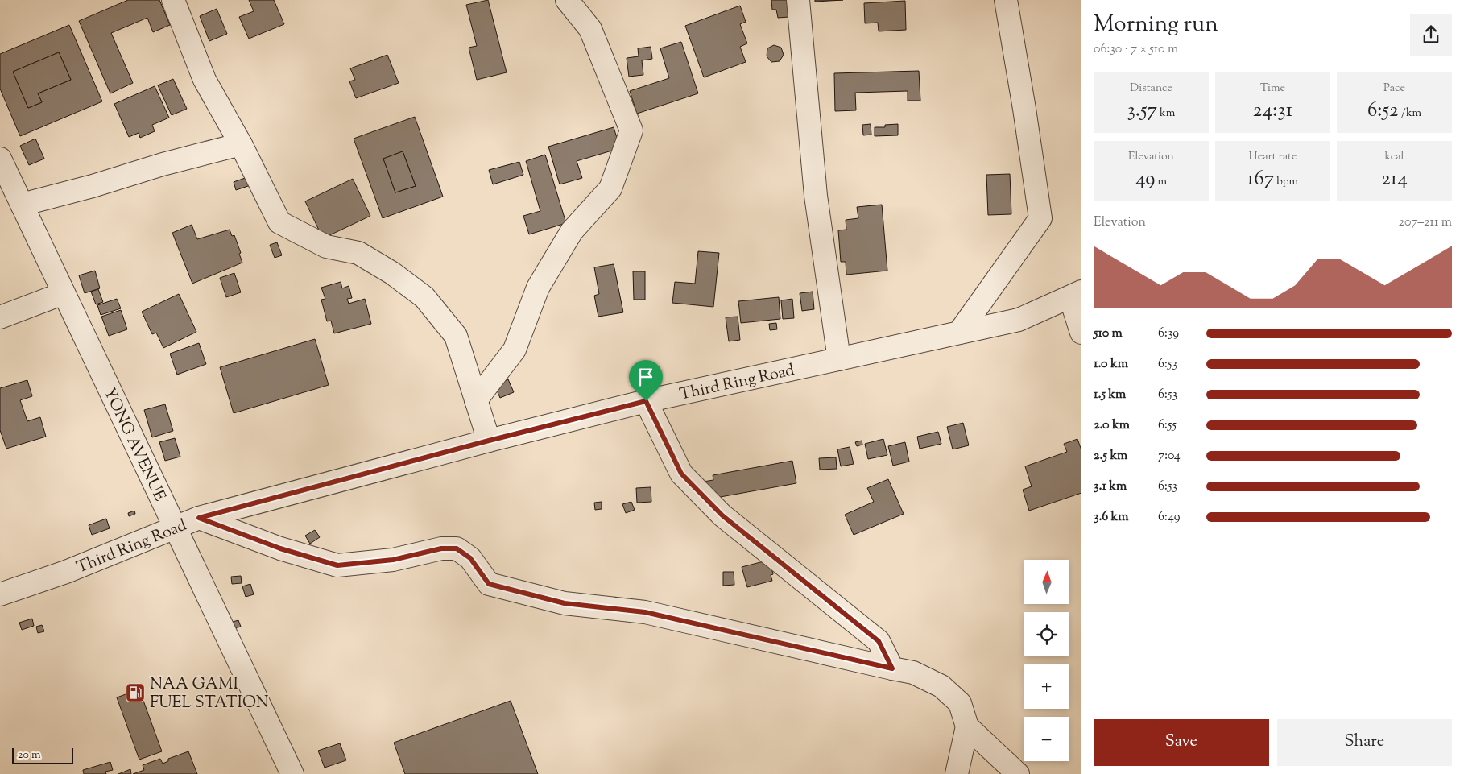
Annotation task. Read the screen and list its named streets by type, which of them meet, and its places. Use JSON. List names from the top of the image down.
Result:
{
  "streets": {
    "street": ["Third Ring Road", "YONG AVENUE"]
  },
  "crossings": [
    ["Third Ring Road", "YONG AVENUE"]
  ],
  "places": {
    "fuel station": ["NAA GAMI FUEL STATION"]
  },
  "scale_bar": "20 m",
  "north": "top",
  "page": {
    "heading": ["Morning run", "06:30 · 7 × 510 m"],
    "stats": [
      ["Distance", "3.57 km"],
      ["Time", "24:31"],
      ["Pace", "6:52 /km"],
      ["Elevation", "49 m"],
      ["Heart rate", "167 bpm"],
      ["kcal", "214"]
    ],
    "chart": ["Elevation", "207–211 m"],
    "list": [
      {
        "name": "510 m",
        "note": "6:39"
      },
      {
        "name": "1.0 km",
        "note": "6:53"
      },
      {
        "name": "1.5 km",
        "note": "6:53"
      },
      {
        "name": "2.0 km",
        "note": "6:55"
      },
      {
        "name": "2.5 km",
        "note": "7:04"
      },
      {
        "name": "3.1 km",
        "note": "6:53"
      },
      {
        "name": "3.6 km",
        "note": "6:49"
      }
    ],
    "map_buttons": ["+", "−"],
    "buttons": ["Save", "Share"],
    "scale": "20 m"
  }
}
